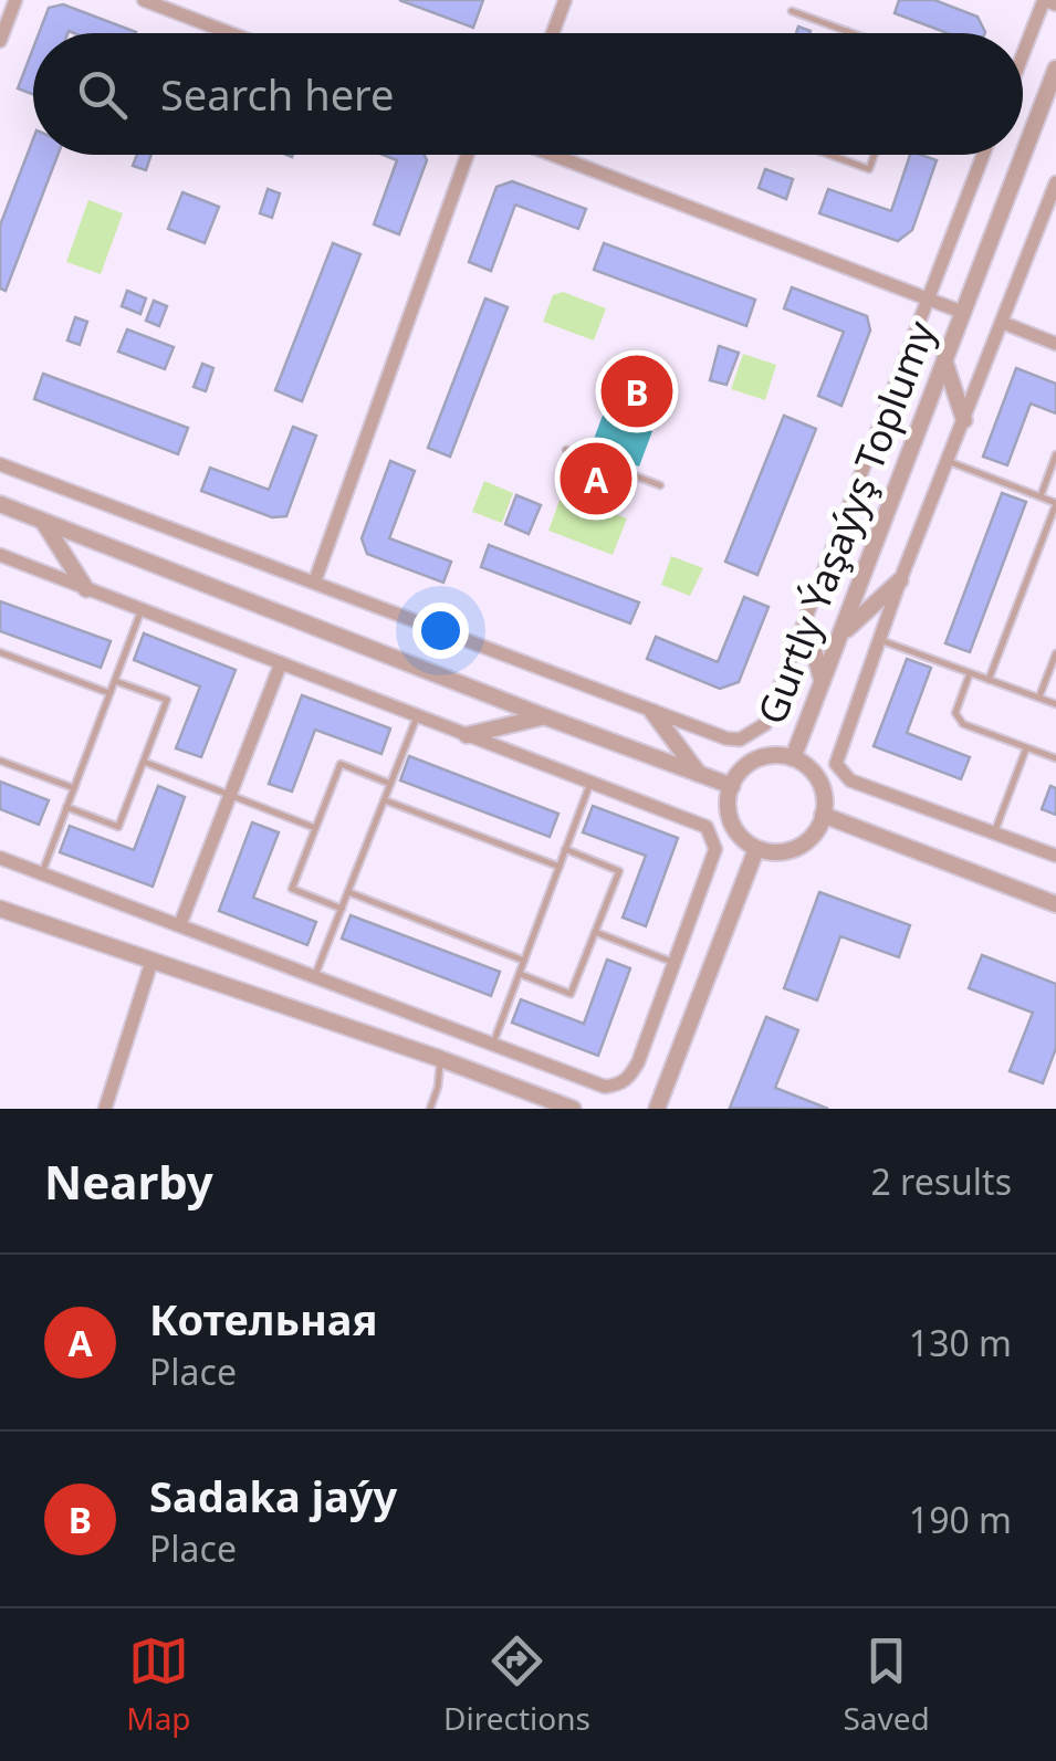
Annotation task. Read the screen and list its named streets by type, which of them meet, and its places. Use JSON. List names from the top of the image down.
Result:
{
  "streets": {
    "street": ["Gurtly Ýaşaýyş Toplumy"]
  },
  "page": {
    "search": "Search here",
    "pins": ["B", "A"],
    "heading": ["Nearby", "2 results"],
    "list": [
      {
        "mark": "A",
        "name": "Котельная",
        "note": "Place",
        "value": "130 m"
      },
      {
        "mark": "B",
        "name": "Sadaka jaýy",
        "note": "Place",
        "value": "190 m"
      }
    ],
    "nav": ["Map", "Directions", "Saved"]
  }
}
